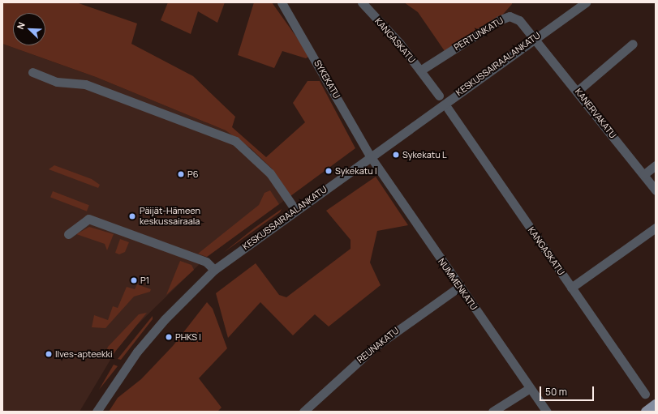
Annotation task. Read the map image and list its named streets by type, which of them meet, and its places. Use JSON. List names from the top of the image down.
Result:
{
  "streets": {
    "street": [
      "PERTUNKATU",
      "KANGASKATU",
      "KESKUSSAIRAALANKATU",
      "SYKEKATU",
      "KANERVAKATU",
      "NUMMENKATU",
      "REUNAKATU"
    ]
  },
  "crossings": [
    ["PERTUNKATU", "KANGASKATU"],
    ["PERTUNKATU", "KESKUSSAIRAALANKATU"],
    ["PERTUNKATU", "KANERVAKATU"],
    ["KESKUSSAIRAALANKATU", "SYKEKATU"],
    ["KESKUSSAIRAALANKATU", "KANERVAKATU"],
    ["KESKUSSAIRAALANKATU", "NUMMENKATU"],
    ["SYKEKATU", "NUMMENKATU"],
    ["NUMMENKATU", "REUNAKATU"]
  ],
  "places": [
    "Sykekatu L",
    "Sykekatu I",
    "P6",
    "Päijät-Hämeen keskussairaala",
    "P1",
    "PHKS I",
    "Ilves-apteekki"
  ],
  "scale_bar": "50 m",
  "north": "top left"
}
